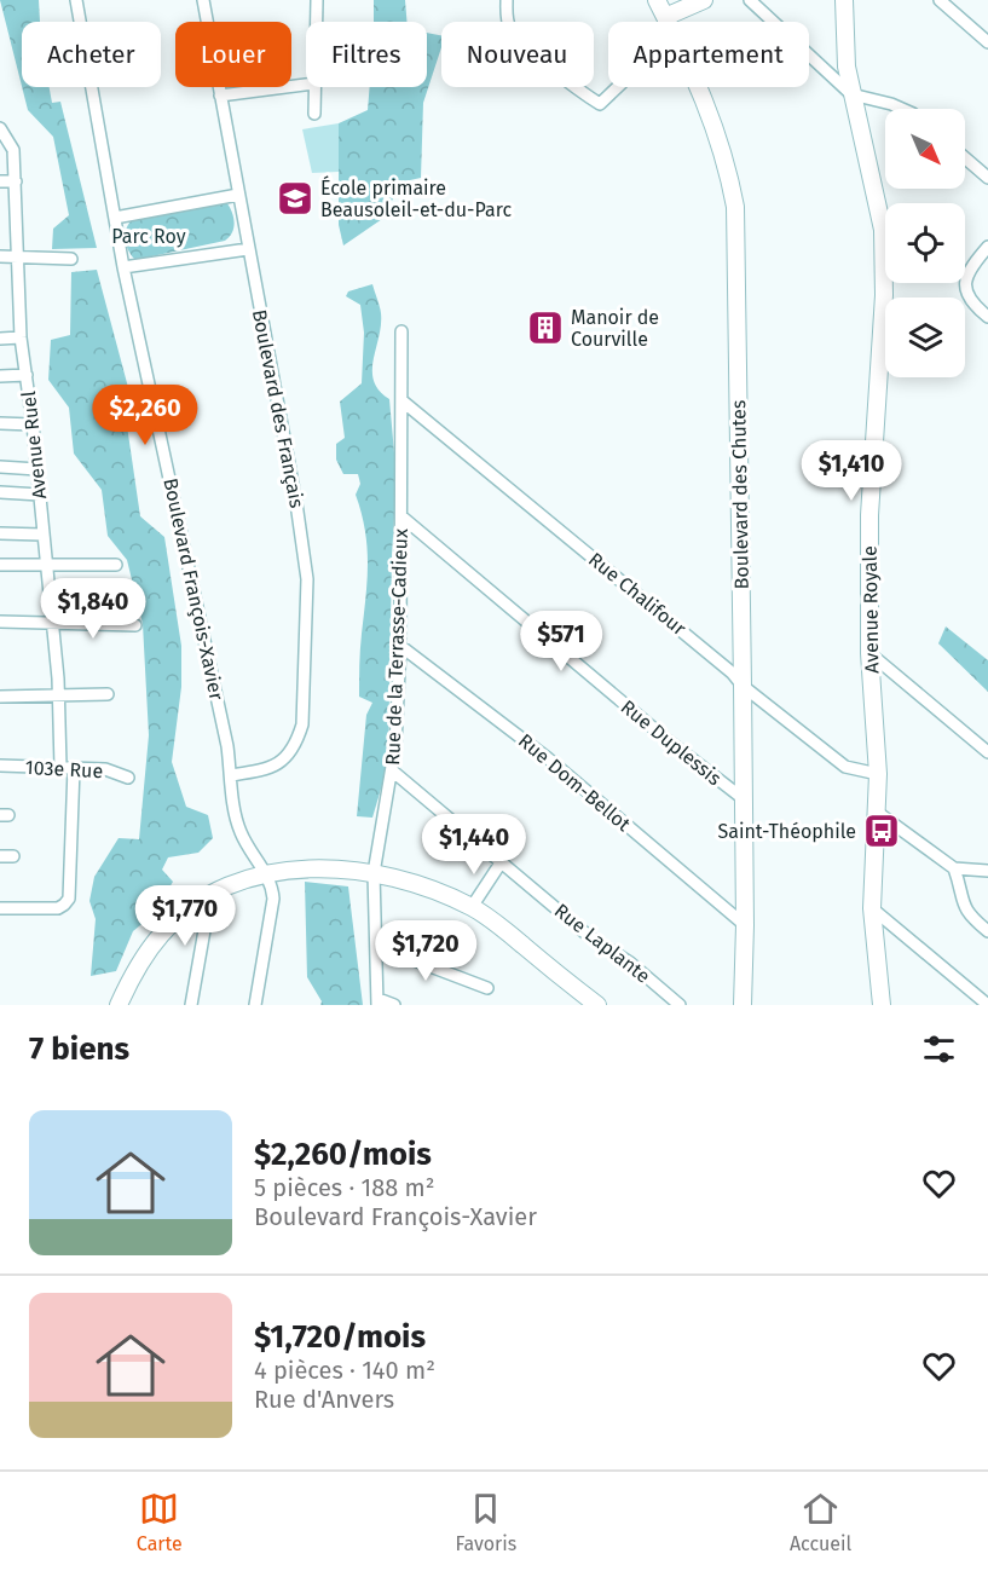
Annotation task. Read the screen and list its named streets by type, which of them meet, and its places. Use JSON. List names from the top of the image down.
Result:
{
  "streets": {
    "street": [
      "Boulevard des Français",
      "Avenue Ruel",
      "Boulevard des Chutes",
      "Boulevard François-Xavier",
      "Rue Chalifour",
      "Avenue Royale",
      "Rue de la Terrasse-Cadieux",
      "Rue Duplessis",
      "103e Rue",
      "Rue Dom-Bellot",
      "Rue Laplante"
    ]
  },
  "crossings": [
    ["Boulevard des Français", "Boulevard François-Xavier"],
    ["Avenue Ruel", "103e Rue"],
    ["Boulevard des Chutes", "Rue Chalifour"],
    ["Boulevard des Chutes", "Rue Duplessis"],
    ["Boulevard des Chutes", "Rue Dom-Bellot"],
    ["Rue Chalifour", "Avenue Royale"],
    ["Rue Chalifour", "Rue de la Terrasse-Cadieux"],
    ["Rue de la Terrasse-Cadieux", "Rue Duplessis"],
    ["Rue de la Terrasse-Cadieux", "Rue Dom-Bellot"],
    ["Rue de la Terrasse-Cadieux", "Rue Laplante"]
  ],
  "parks": ["Parc Roy"],
  "places": {
    "school or university": ["École primaire Beausoleil-et-du-Parc"],
    "building": ["Manoir de Courville"],
    "bus stop": ["Saint-Théophile"]
  },
  "north": "bottom right",
  "page": {
    "chip": [
      "Acheter",
      "Louer",
      "Filtres",
      "Nouveau",
      "Appartement"
    ],
    "price": [
      "$2,260",
      "$1,410",
      "$1,840",
      "$571",
      "$1,440",
      "$1,770",
      "$1,720"
    ],
    "heading": "7 biens",
    "list": [
      {
        "name": "$2,260/mois",
        "note": "5 pièces · 188 m² · Boulevard François-Xavier"
      },
      {
        "name": "$1,720/mois",
        "note": "4 pièces · 140 m² · Rue d'Anvers"
      }
    ],
    "tabs": ["Carte", "Favoris", "Accueil"]
  }
}
